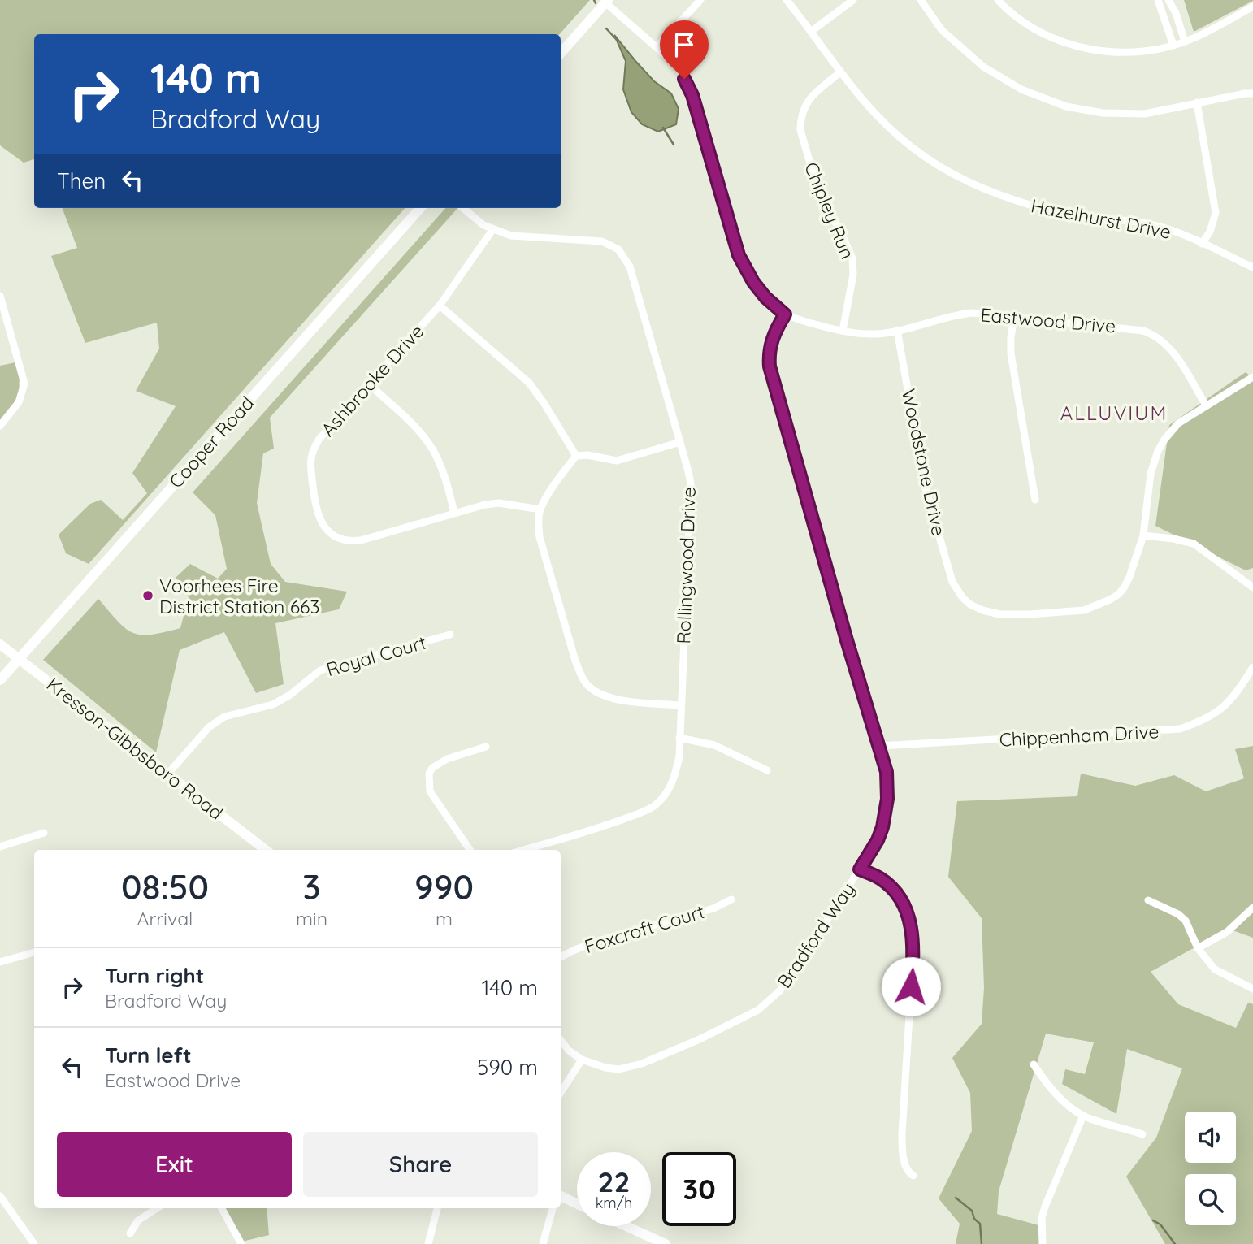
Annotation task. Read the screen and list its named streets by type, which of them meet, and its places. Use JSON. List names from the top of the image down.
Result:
{
  "streets": {
    "street": [
      "Chipley Run",
      "Hazelhurst Drive",
      "Eastwood Drive",
      "Ashbrooke Drive",
      "Cooper Road",
      "Woodstone Drive",
      "Rollingwood Drive",
      "Royal Court",
      "Chippenham Drive",
      "Kresson-Gibbsboro Road",
      "Foxcroft Court",
      "Bradford Way"
    ]
  },
  "crossings": [
    ["Chipley Run", "Hazelhurst Drive"],
    ["Chipley Run", "Eastwood Drive"],
    ["Eastwood Drive", "Woodstone Drive"],
    ["Eastwood Drive", "Bradford Way"],
    ["Ashbrooke Drive", "Rollingwood Drive"],
    ["Cooper Road", "Kresson-Gibbsboro Road"],
    ["Royal Court", "Kresson-Gibbsboro Road"],
    ["Chippenham Drive", "Bradford Way"]
  ],
  "districts": ["ALLUVIUM"],
  "places": ["Voorhees Fire District Station 663"],
  "page": {
    "turn": ["140 m", "Bradford Way"],
    "then": "Then",
    "eta": [
      "08:50",
      "Arrival",
      "3",
      "min",
      "990",
      "m"
    ],
    "list": [
      {
        "name": "Turn right",
        "note": "Bradford Way",
        "value": "140 m"
      },
      {
        "name": "Turn left",
        "note": "Eastwood Drive",
        "value": "590 m"
      }
    ],
    "buttons": ["Exit", "Share"],
    "speed": "22 km/h",
    "limit": "30"
  }
}
